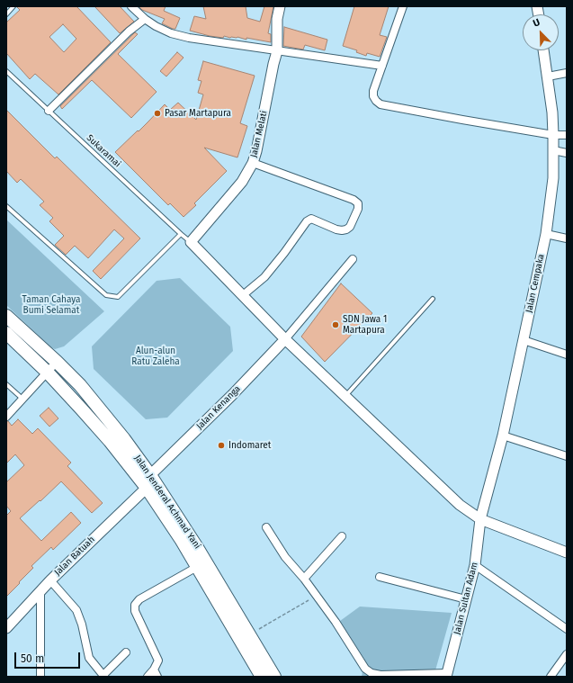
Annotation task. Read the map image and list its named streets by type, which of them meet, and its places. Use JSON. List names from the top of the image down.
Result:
{
  "streets": {
    "highway": ["Jalan Jenderal Achmad Yani"],
    "street": [
      "Jalan Melati",
      "Jalan Cempaka",
      "Jalan Kenanga",
      "Jalan Batuah",
      "Jalan Sultan Adam"
    ],
    "lane": ["Sukaramai"]
  },
  "crossings": [
    ["Jalan Melati", "Sukaramai"],
    ["Jalan Cempaka", "Jalan Sultan Adam"],
    ["Jalan Kenanga", "Jalan Jenderal Achmad Yani"],
    ["Jalan Jenderal Achmad Yani", "Jalan Batuah"]
  ],
  "parks": ["Taman Cahaya Bumi Selamat", "Alun-alun Ratu Zaleha"],
  "places": ["Pasar Martapura", "SDN Jawa 1 Martapura", "Indomaret"],
  "scale_bar": "50 m",
  "north": "top left"
}
